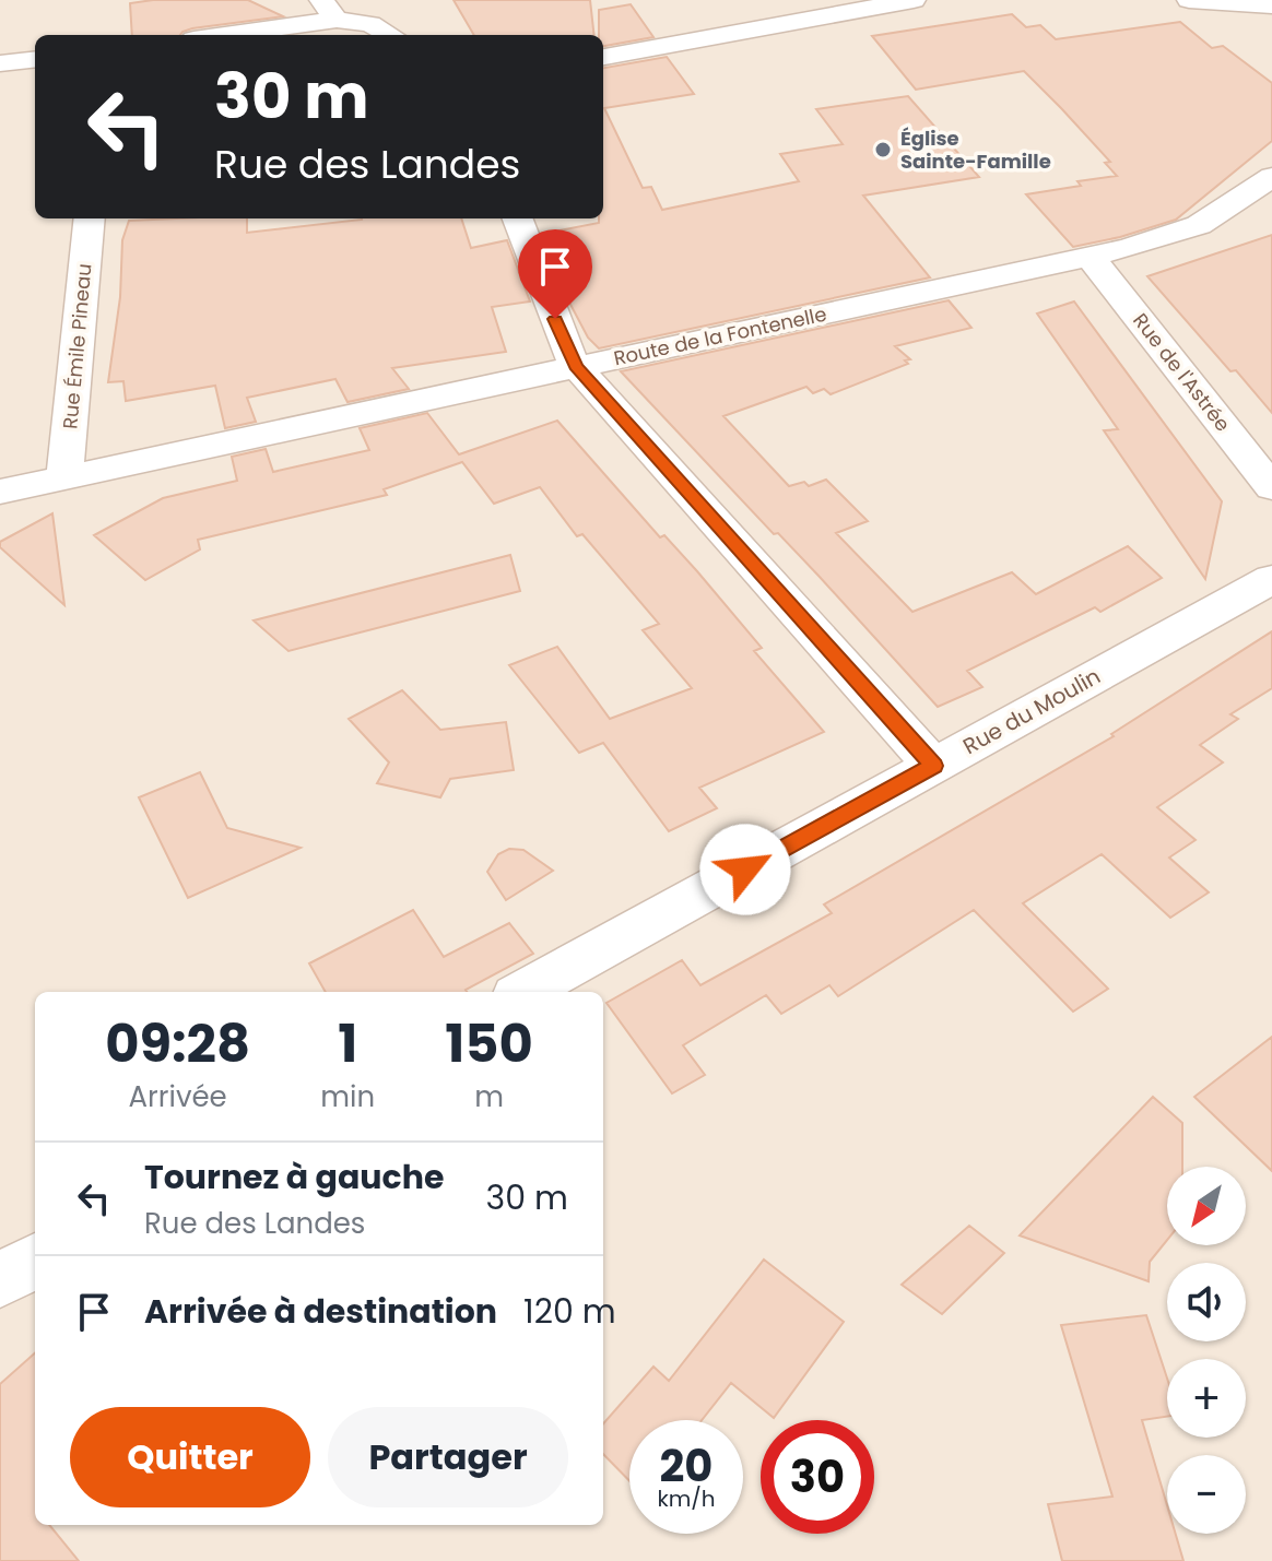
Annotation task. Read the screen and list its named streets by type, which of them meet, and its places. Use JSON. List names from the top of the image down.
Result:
{
  "streets": {
    "street": [
      "Route de la Fontenelle",
      "Rue Émile Pineau",
      "Rue de l'Astrée",
      "Rue du Moulin"
    ]
  },
  "crossings": [
    ["Route de la Fontenelle", "Rue Émile Pineau"],
    ["Route de la Fontenelle", "Rue de l'Astrée"]
  ],
  "places": ["Église Sainte-Famille"],
  "north": "bottom left",
  "page": {
    "turn": ["30 m", "Rue des Landes"],
    "eta": [
      "09:28",
      "Arrivée",
      "1",
      "min",
      "150",
      "m"
    ],
    "list": [
      {
        "name": "Tournez à gauche",
        "note": "Rue des Landes",
        "value": "30 m"
      },
      {
        "name": "Arrivée à destination",
        "value": "120 m"
      }
    ],
    "map_buttons": ["+", "−"],
    "buttons": ["Quitter", "Partager"],
    "speed": "20 km/h",
    "limit": "30"
  }
}
